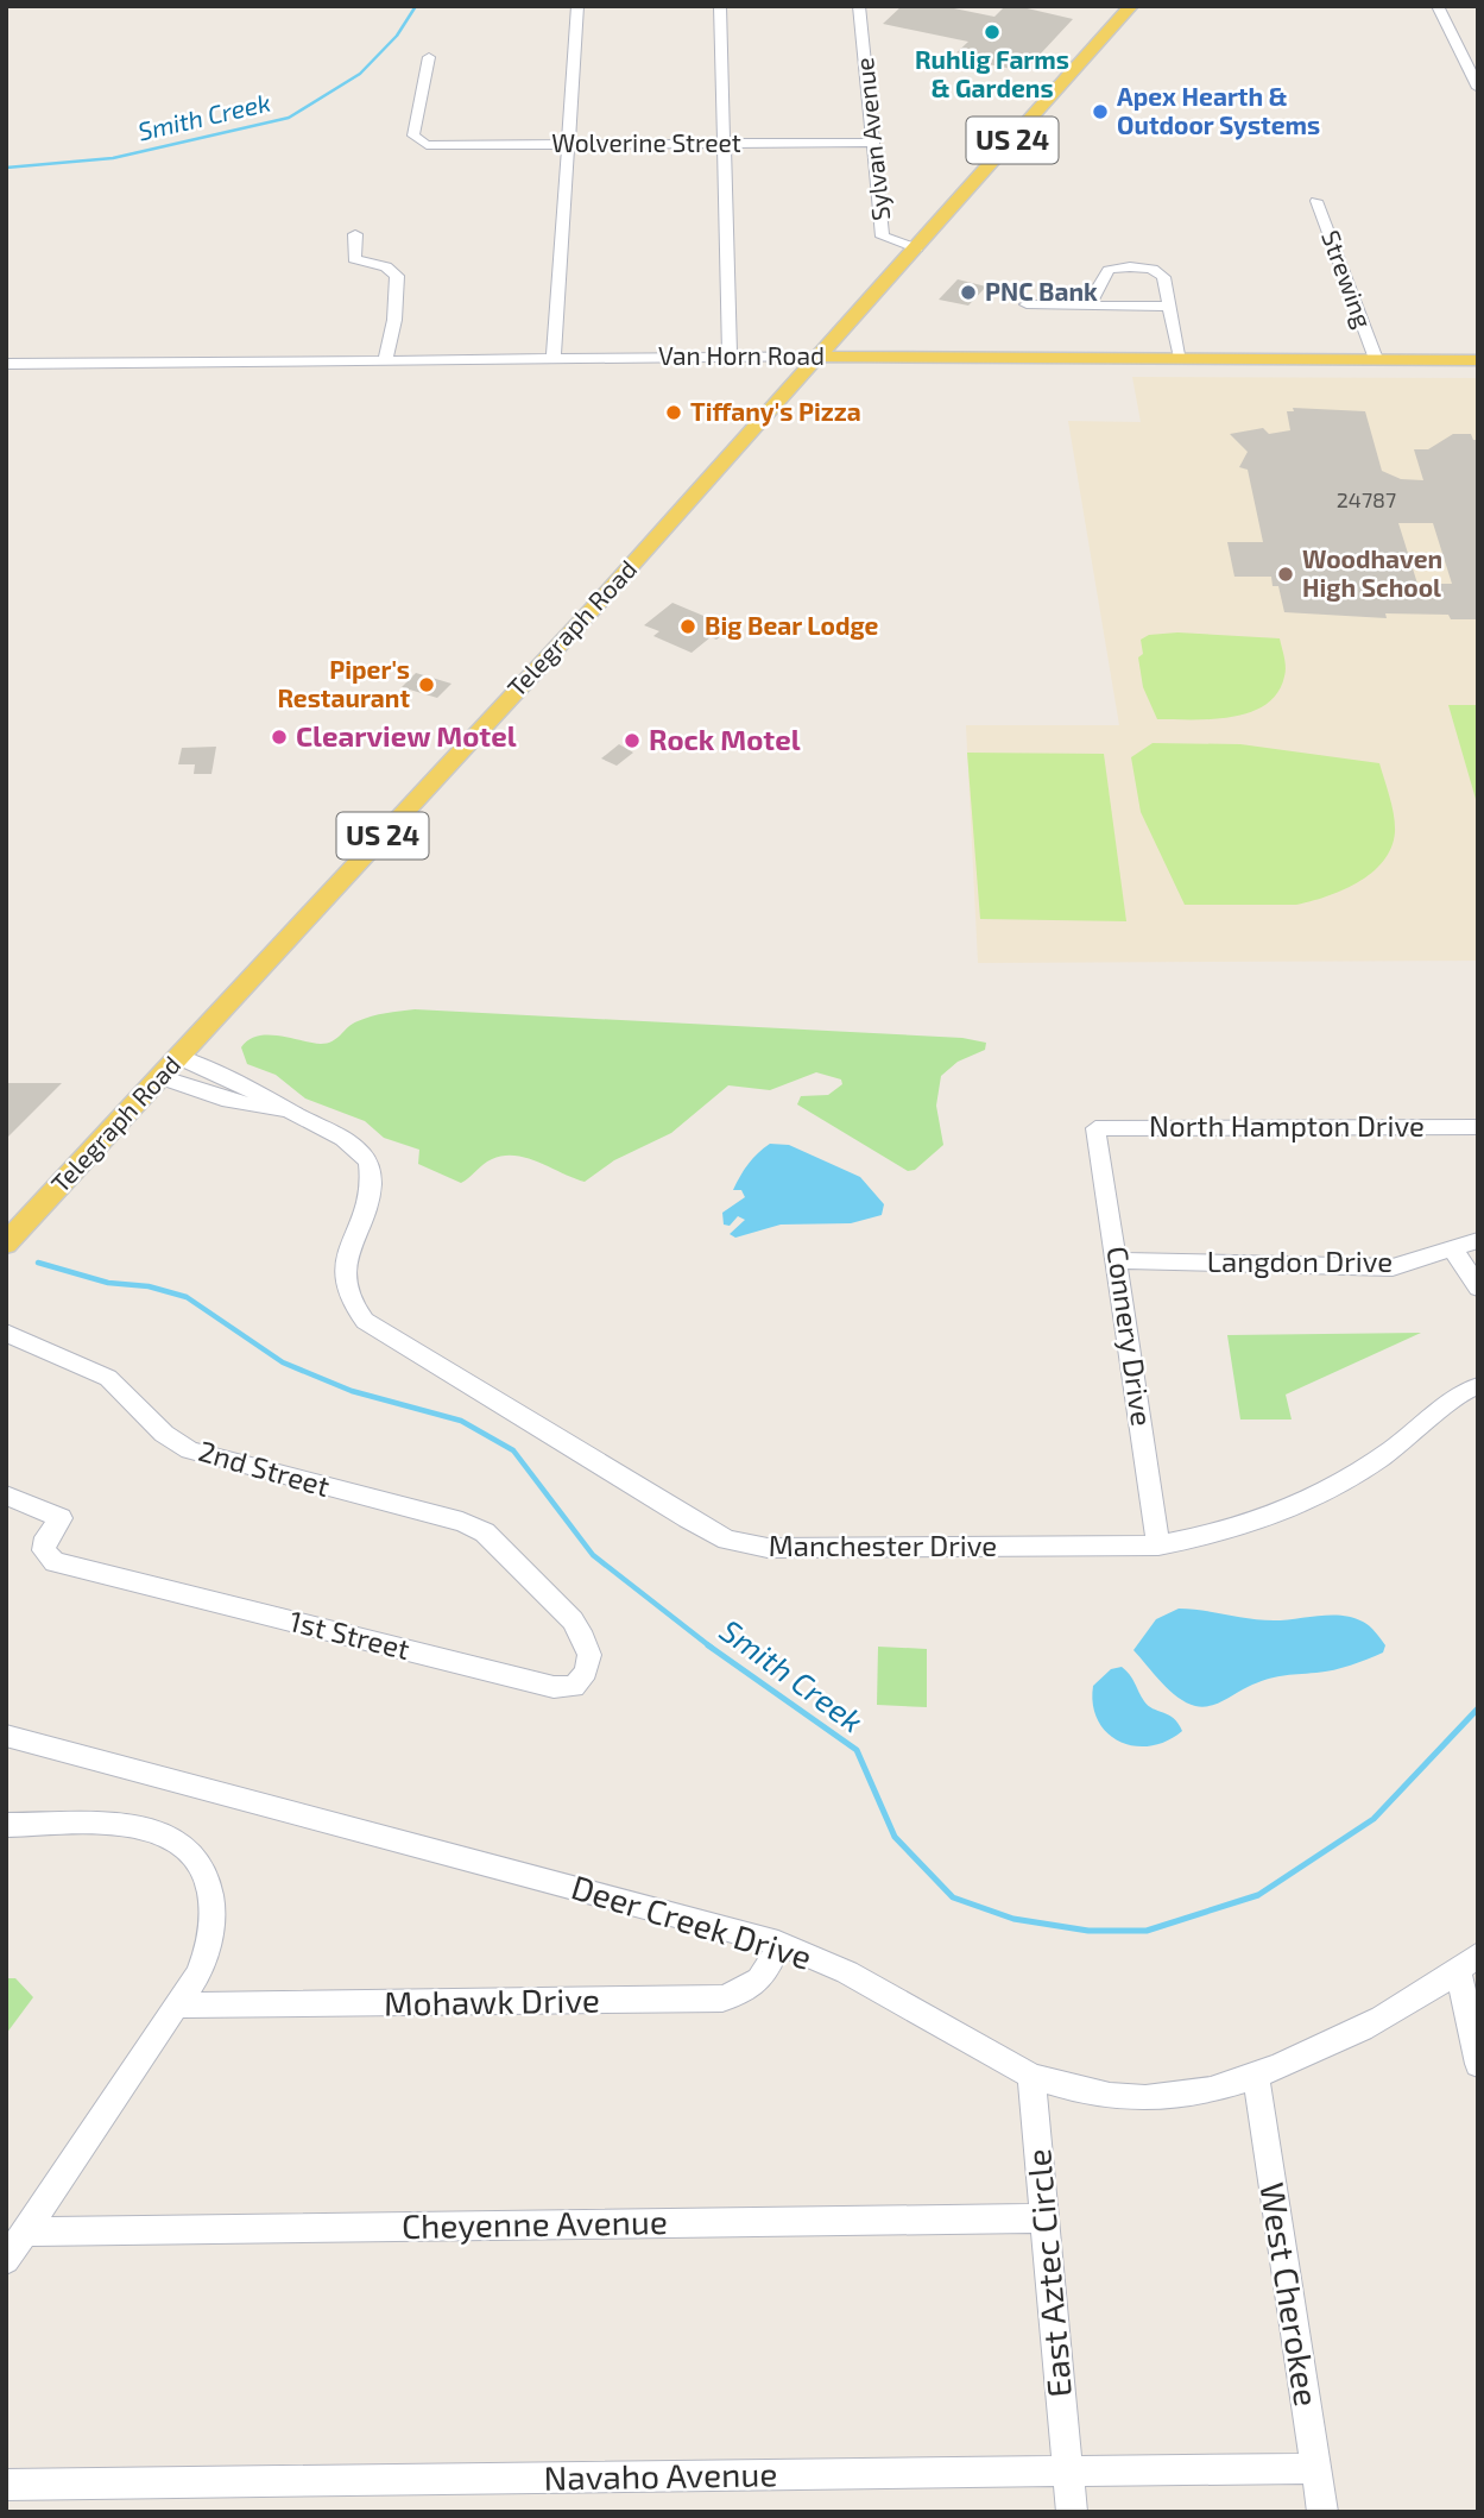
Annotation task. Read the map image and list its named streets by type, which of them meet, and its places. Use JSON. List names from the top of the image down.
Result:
{
  "streets": {
    "main road": ["US 24", "Van Horn Road", "Telegraph Road"],
    "street": [
      "Sylvan Avenue",
      "Wolverine Street",
      "Strewing",
      "North Hampton Drive",
      "Langdon Drive",
      "Connery Drive",
      "2nd Street",
      "Manchester Drive",
      "1st Street",
      "Deer Creek Drive",
      "Mohawk Drive",
      "Cheyenne Avenue",
      "East Aztec Circle",
      "West Cherokee",
      "Navaho Avenue"
    ]
  },
  "crossings": [
    ["Sylvan Avenue", "Wolverine Street"],
    ["Sylvan Avenue", "Telegraph Road"],
    ["Strewing", "Van Horn Road"],
    ["Van Horn Road", "Telegraph Road"],
    ["Telegraph Road", "Manchester Drive"],
    ["North Hampton Drive", "Connery Drive"],
    ["Langdon Drive", "Connery Drive"],
    ["Connery Drive", "Manchester Drive"],
    ["2nd Street", "1st Street"],
    ["Deer Creek Drive", "Mohawk Drive"],
    ["Deer Creek Drive", "East Aztec Circle"],
    ["Deer Creek Drive", "West Cherokee"],
    ["Cheyenne Avenue", "East Aztec Circle"],
    ["East Aztec Circle", "Navaho Avenue"],
    ["West Cherokee", "Navaho Avenue"]
  ],
  "water": ["Smith Creek"],
  "places": [
    "Ruhlig Farms & Gardens",
    "Apex Hearth & Outdoor Systems",
    "PNC Bank",
    "Tiffany's Pizza",
    "Woodhaven High School",
    "Big Bear Lodge",
    "Piper's Restaurant",
    "Clearview Motel",
    "Rock Motel"
  ],
  "house_numbers": ["24787"]
}
